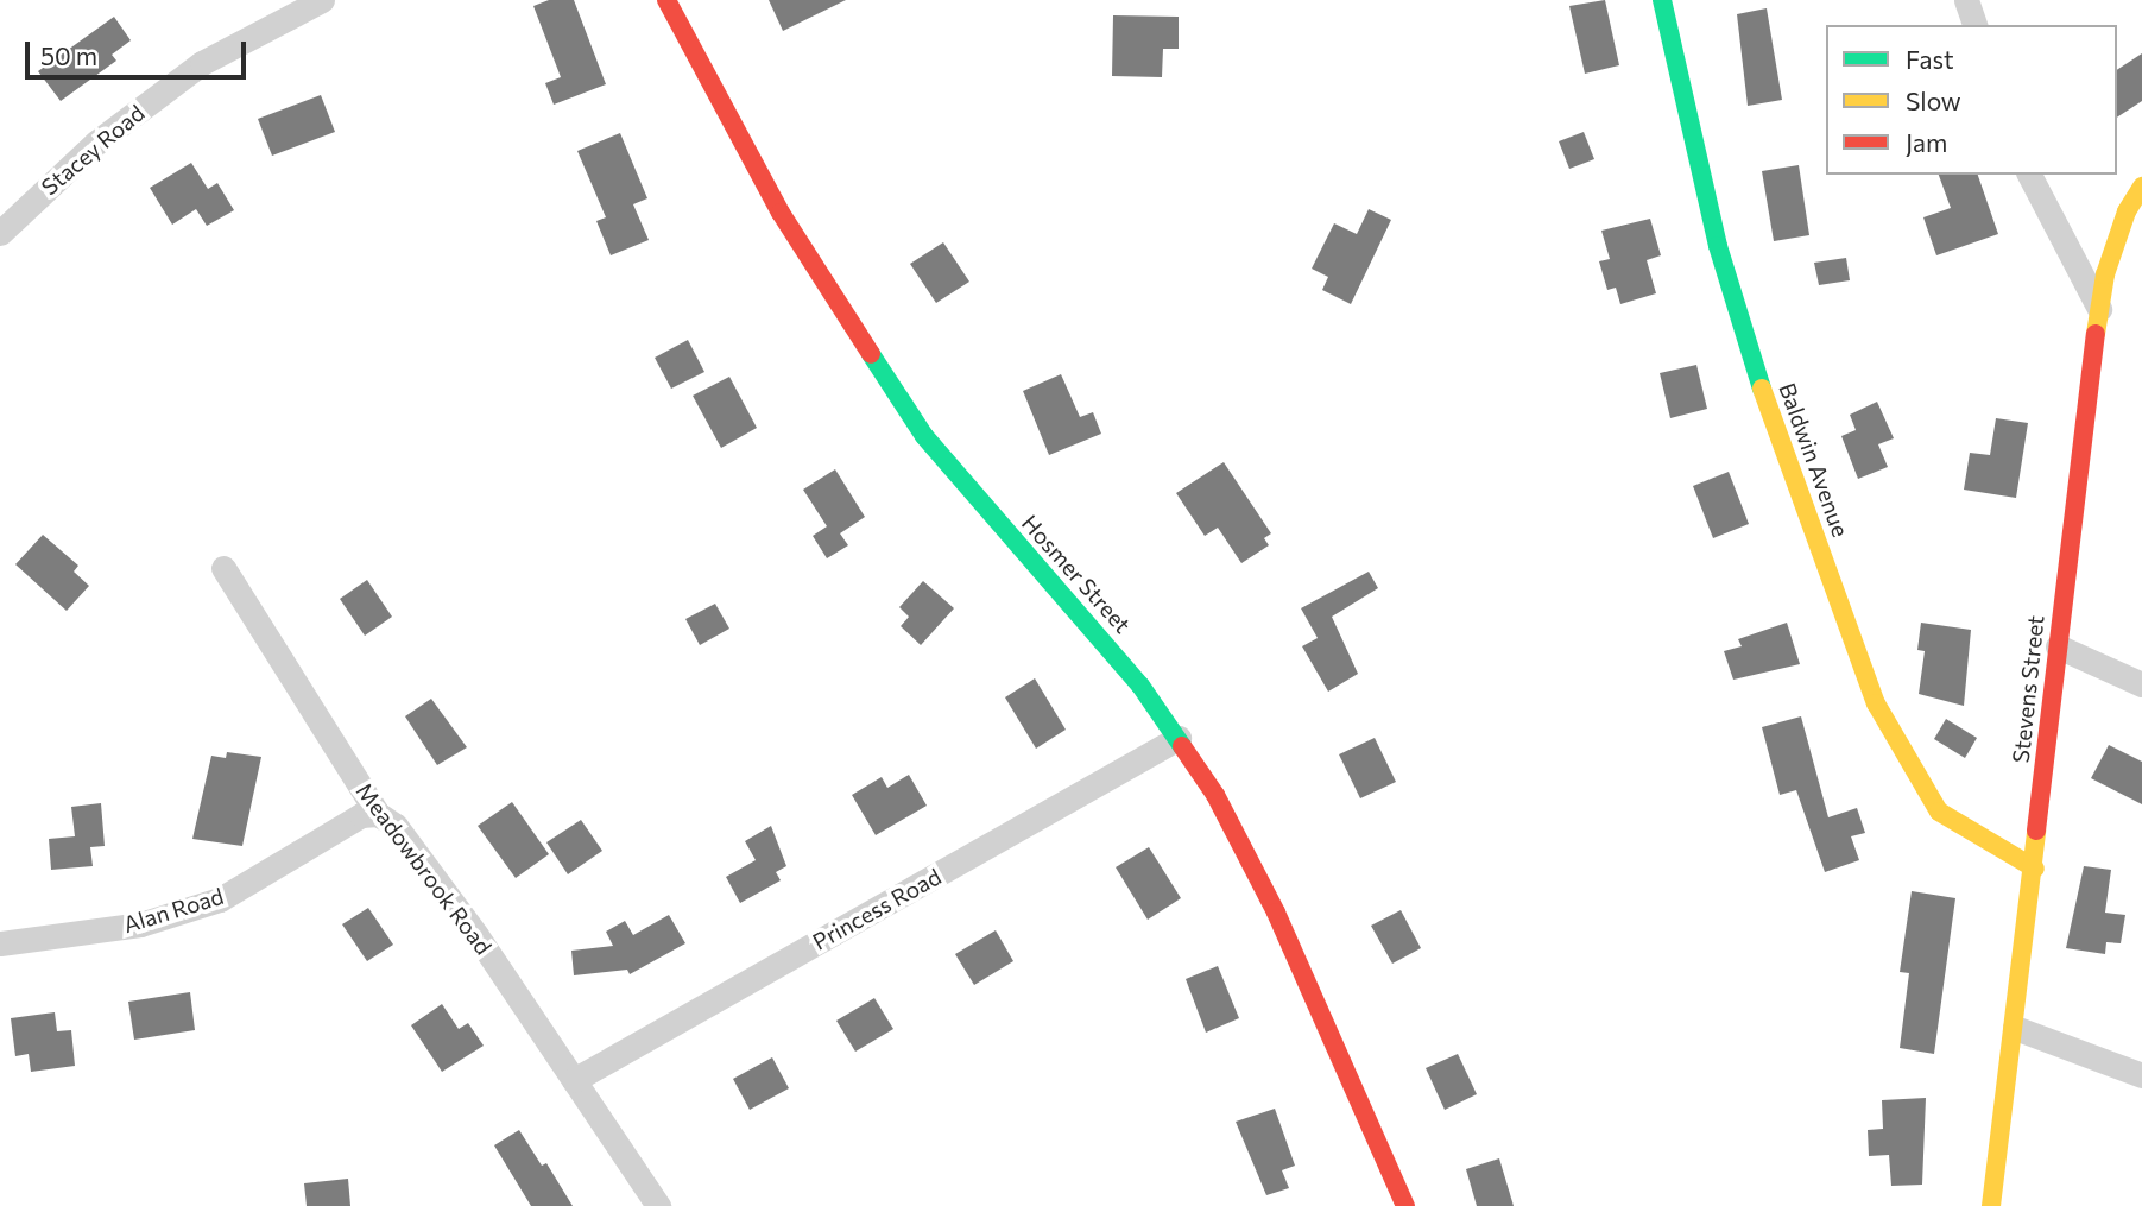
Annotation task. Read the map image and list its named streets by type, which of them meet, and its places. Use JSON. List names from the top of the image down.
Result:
{
  "streets": {
    "street": [
      "Stacey Road",
      "Baldwin Avenue",
      "Hosmer Street",
      "Stevens Street",
      "Meadowbrook Road",
      "Princess Road",
      "Alan Road"
    ]
  },
  "crossings": [
    ["Baldwin Avenue", "Stevens Street"],
    ["Hosmer Street", "Princess Road"],
    ["Meadowbrook Road", "Princess Road"],
    ["Meadowbrook Road", "Alan Road"]
  ],
  "legend": ["Fast", "Slow", "Jam"],
  "scale_bar": "50 m"
}
